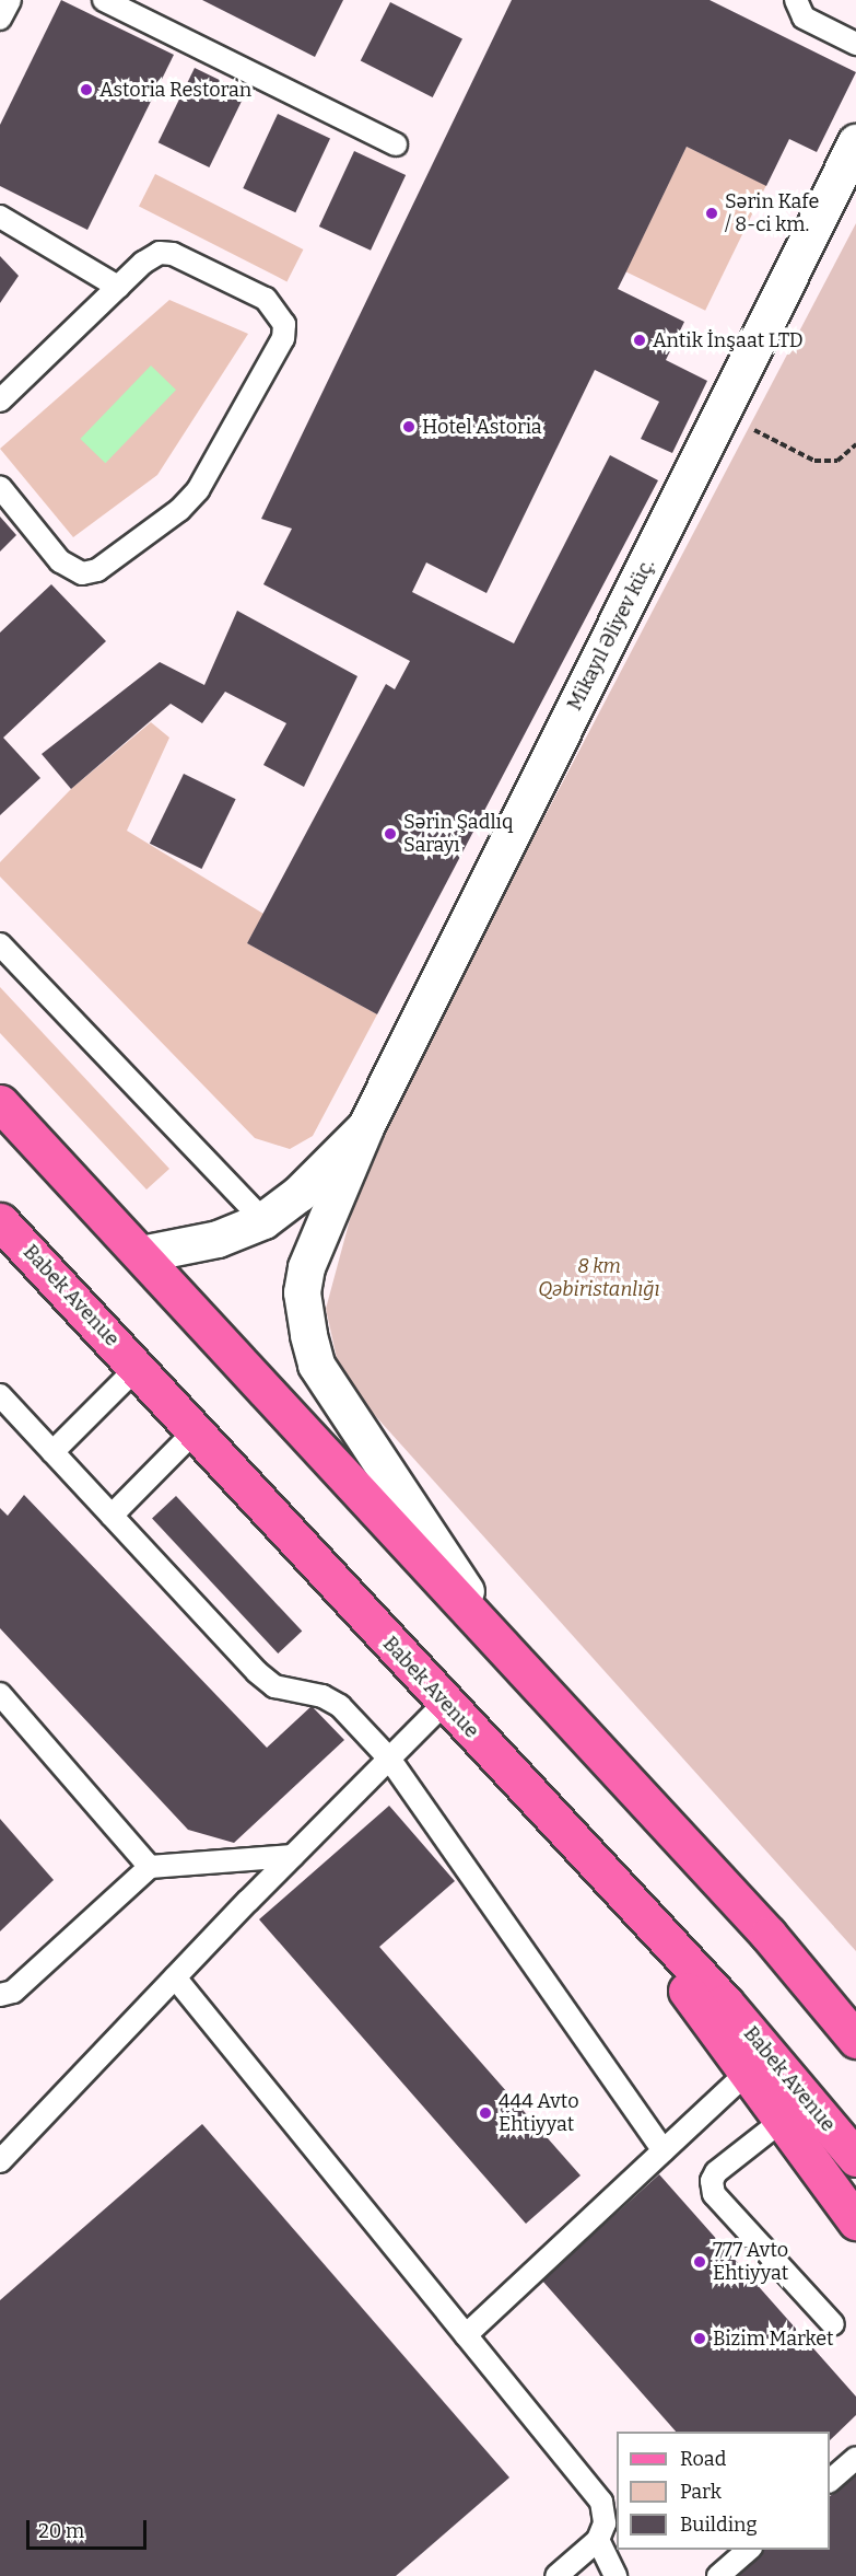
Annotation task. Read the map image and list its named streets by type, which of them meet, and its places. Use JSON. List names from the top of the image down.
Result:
{
  "streets": {
    "main road": ["Babek Avenue"],
    "street": ["Mikayıl Əliyev küç."]
  },
  "parks": ["8 km Qəbiristanlığı"],
  "places": [
    "Astoria Restoran",
    "Sərin Kafe / 8-ci km.",
    "Antik İnşaat LTD",
    "Hotel Astoria",
    "Sərin Şadlıq Sarayı",
    "444 Avto Ehtiyyat",
    "777 Avto Ehtiyyat",
    "Bizim Market"
  ],
  "legend": ["Road", "Park", "Building"],
  "scale_bar": "20 m"
}
